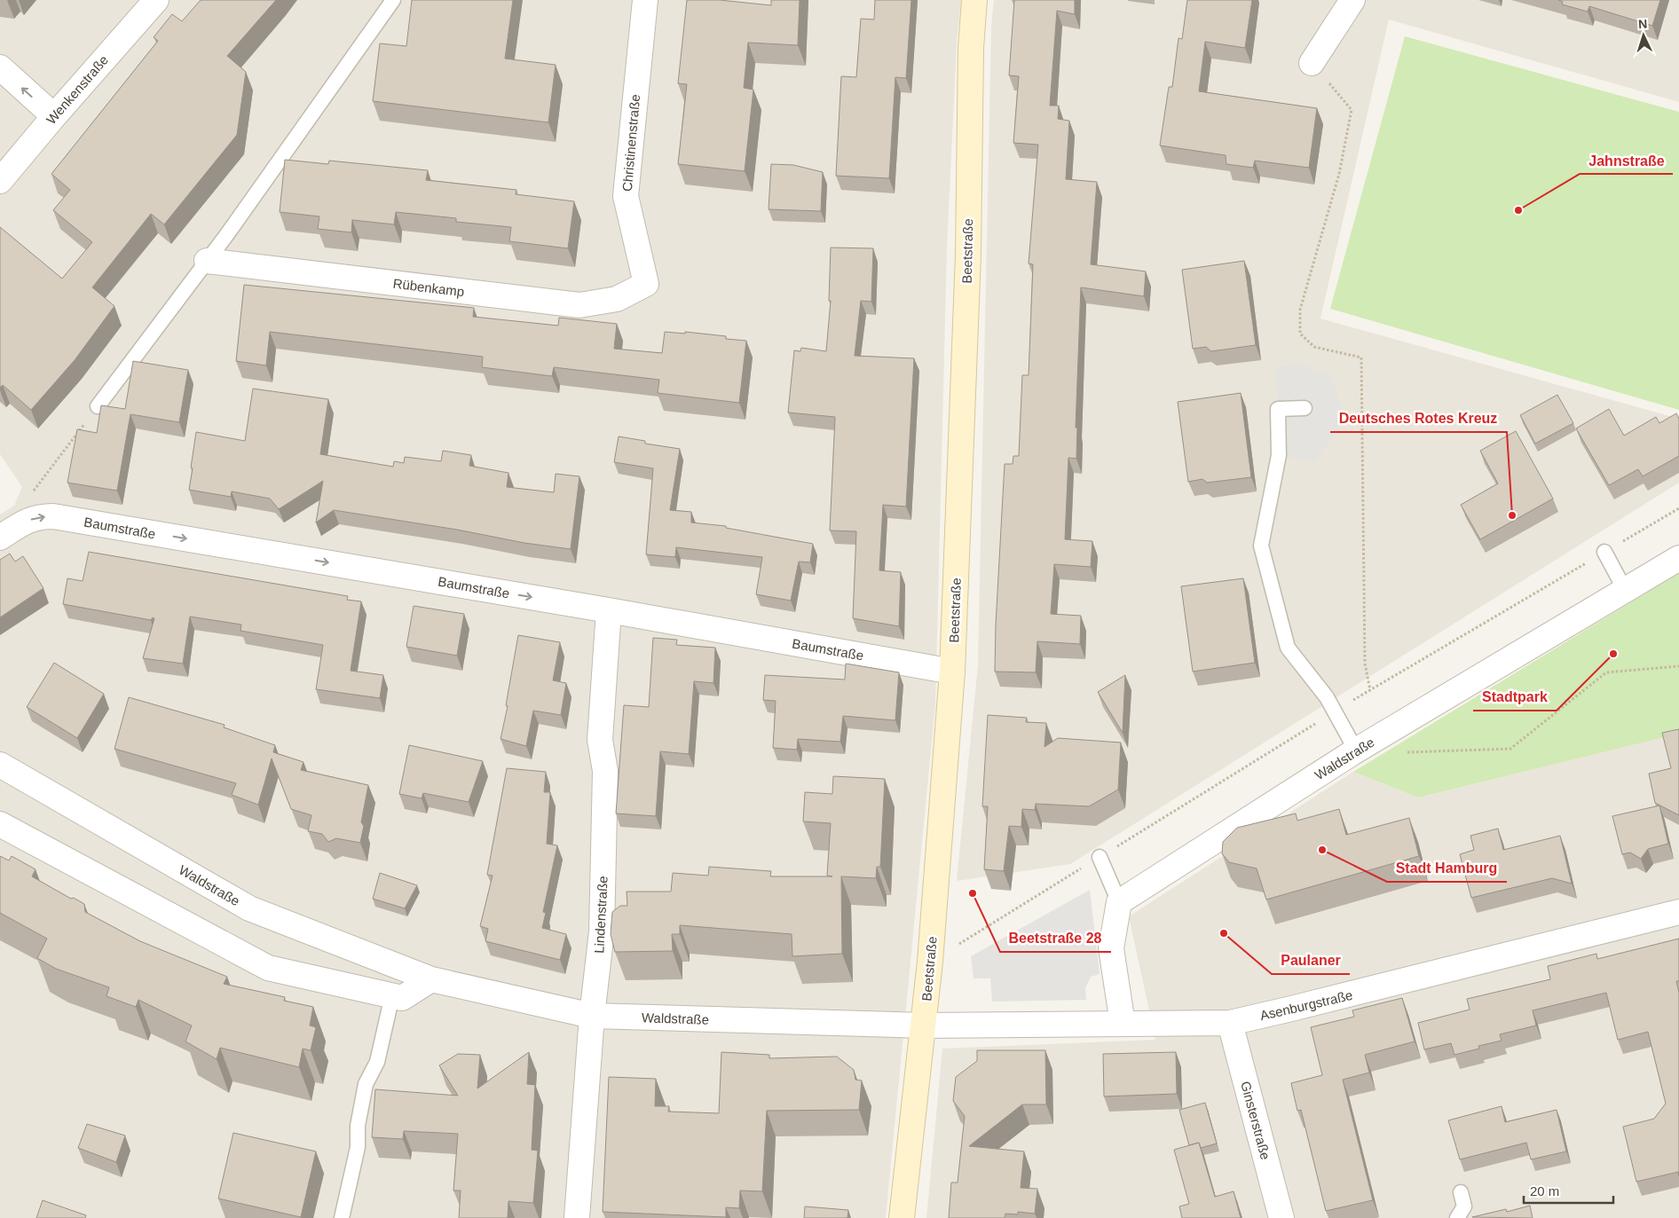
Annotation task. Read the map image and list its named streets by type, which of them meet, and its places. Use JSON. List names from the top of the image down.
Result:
{
  "streets": {
    "main road": ["Beetstraße"],
    "street": [
      "Wenkenstraße",
      "Christinenstraße",
      "Rübenkamp",
      "Baumstraße",
      "Waldstraße",
      "Lindenstraße",
      "Asenburgstraße",
      "Ginsterstraße"
    ]
  },
  "crossings": [
    ["Christinenstraße", "Rübenkamp"],
    ["Beetstraße", "Baumstraße"],
    ["Beetstraße", "Waldstraße"],
    ["Beetstraße", "Asenburgstraße"],
    ["Baumstraße", "Lindenstraße"],
    ["Waldstraße", "Lindenstraße"],
    ["Waldstraße", "Asenburgstraße"],
    ["Asenburgstraße", "Ginsterstraße"]
  ],
  "one_way": ["Baumstraße"],
  "places": [
    "Jahnstraße",
    "Deutsches Rotes Kreuz",
    "Stadtpark",
    "Stadt Hamburg",
    "Beetstraße 28",
    "Paulaner"
  ],
  "scale_bar": "20 m",
  "north": "top"
}
